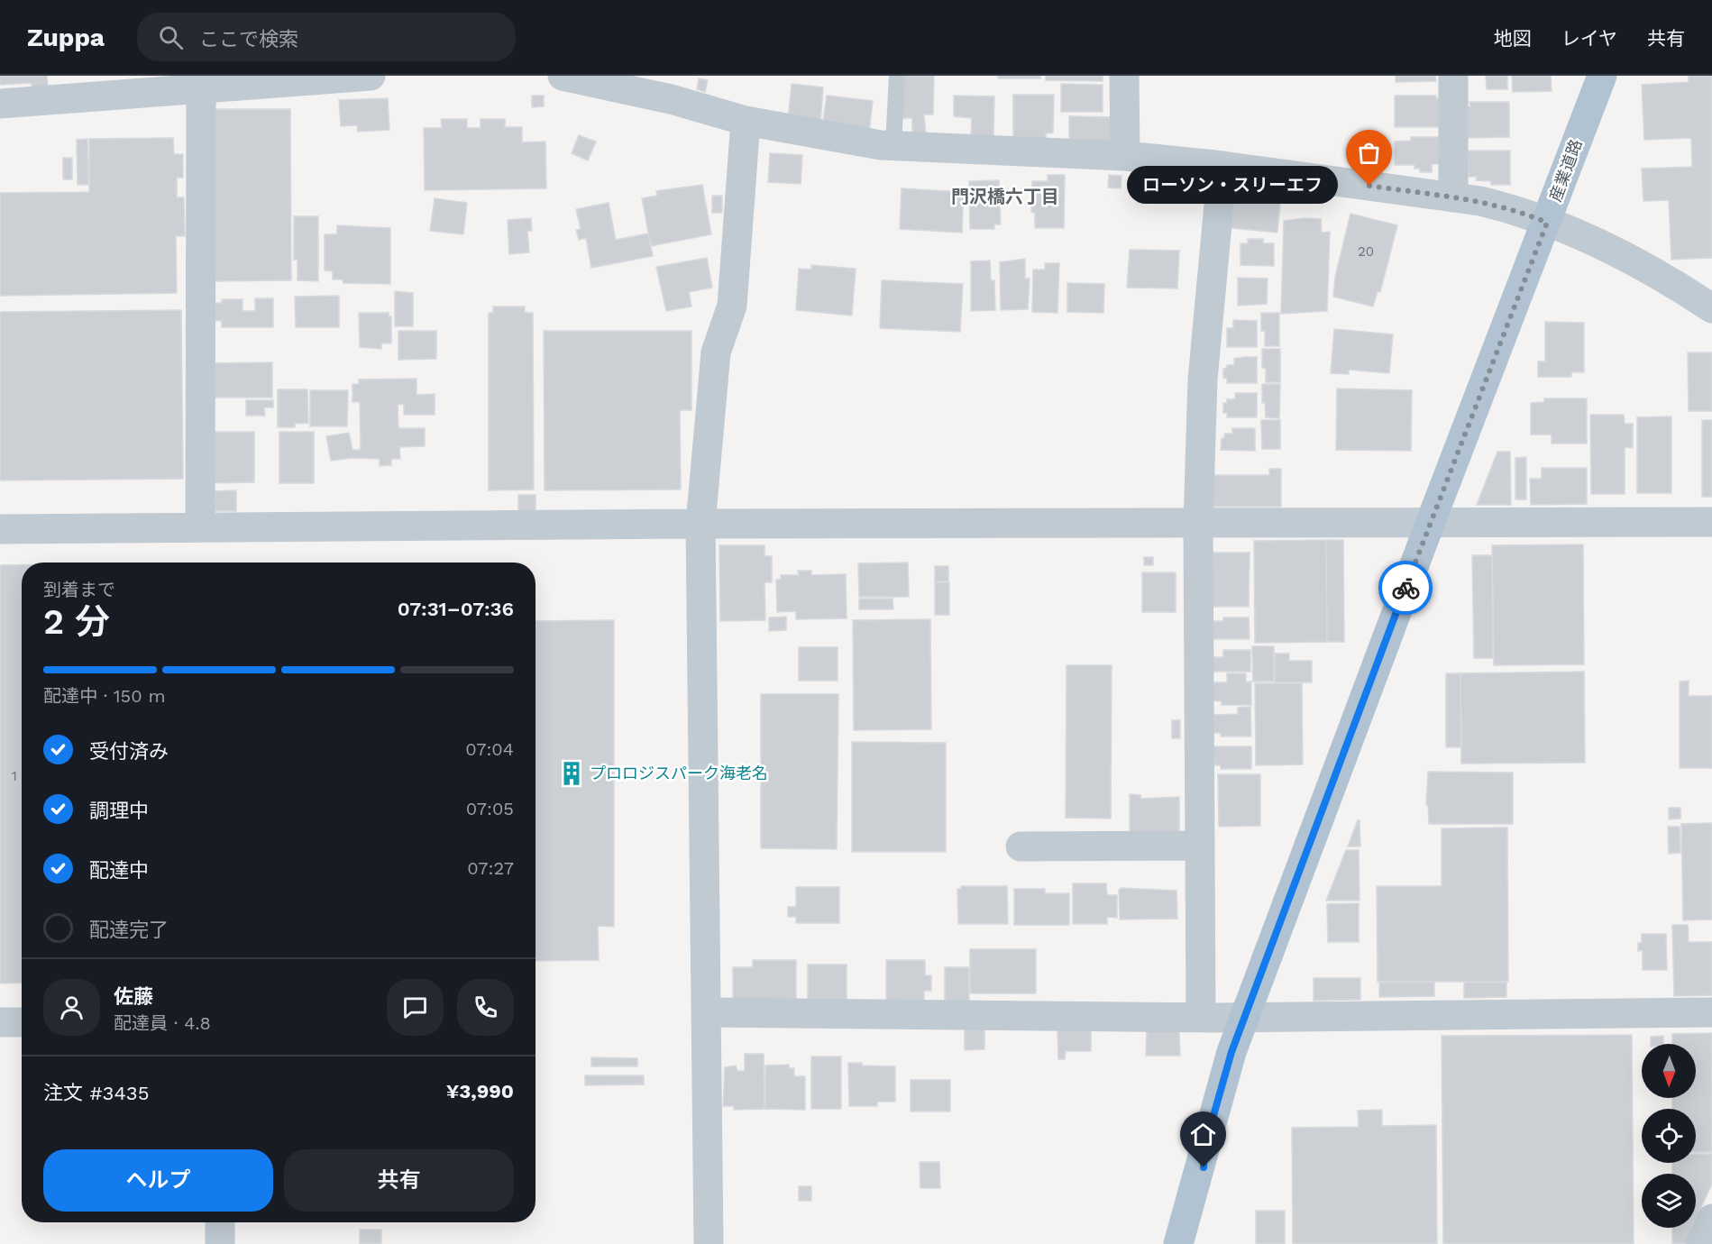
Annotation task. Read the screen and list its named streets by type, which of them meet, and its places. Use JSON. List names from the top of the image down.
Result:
{
  "streets": {
    "main road": ["産業道路"]
  },
  "districts": ["門沢橋六丁目"],
  "places": {
    "other": ["ローソン・スリーエフ"],
    "building": ["プロロジスパーク海老名"]
  },
  "house_numbers": ["20", "1"],
  "north": "bottom",
  "page": {
    "header": "Zuppa",
    "search": "ここで検索",
    "nav": ["地図", "レイヤ", "共有"],
    "bubble": "ローソン・スリーエフ",
    "heading": ["2 分", "到着まで", "07:31–07:36"],
    "panel": [
      "佐藤",
      "配達員 · 4.8",
      "注文 #3435",
      "¥3,990"
    ],
    "bar": "配達中 · 150 m",
    "list": [
      ["受付済み", "07:04"],
      ["調理中", "07:05"],
      ["配達中", "07:27"],
      "配達完了"
    ],
    "buttons": ["ヘルプ", "共有"]
  }
}
